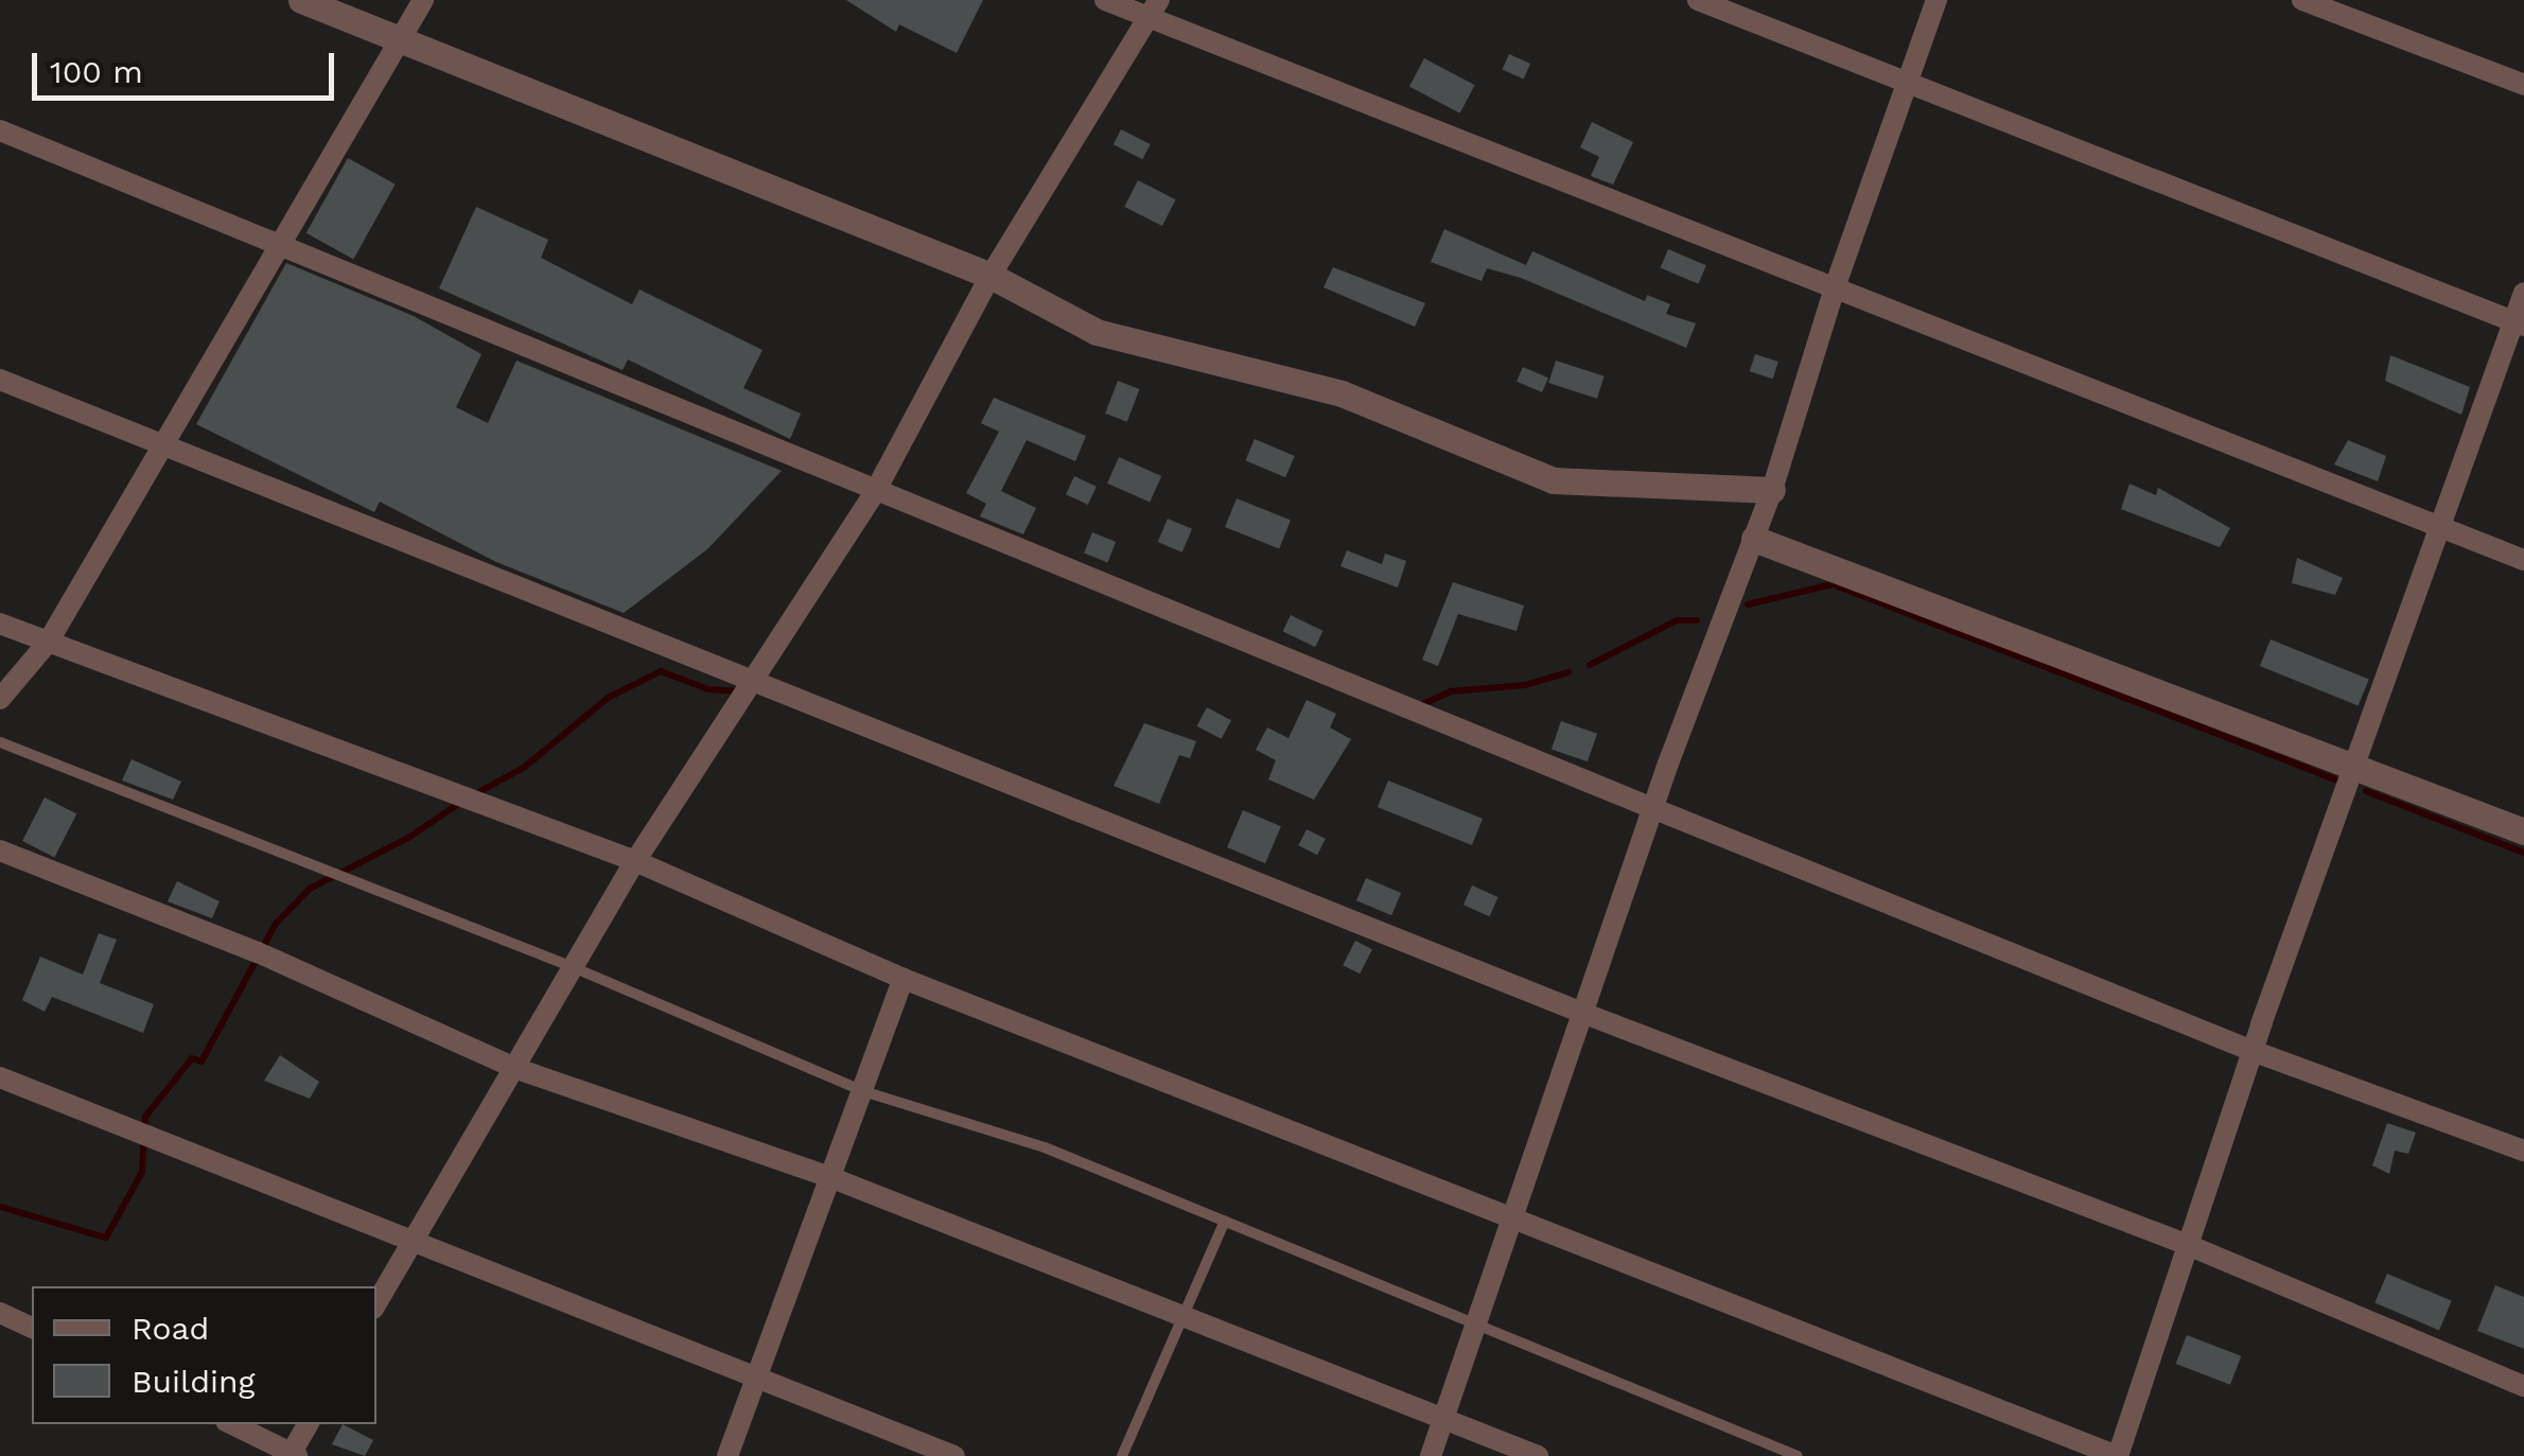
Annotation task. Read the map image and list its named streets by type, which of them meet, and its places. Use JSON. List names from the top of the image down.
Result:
{
  "legend": ["Road", "Building"],
  "scale_bar": "100 m"
}
